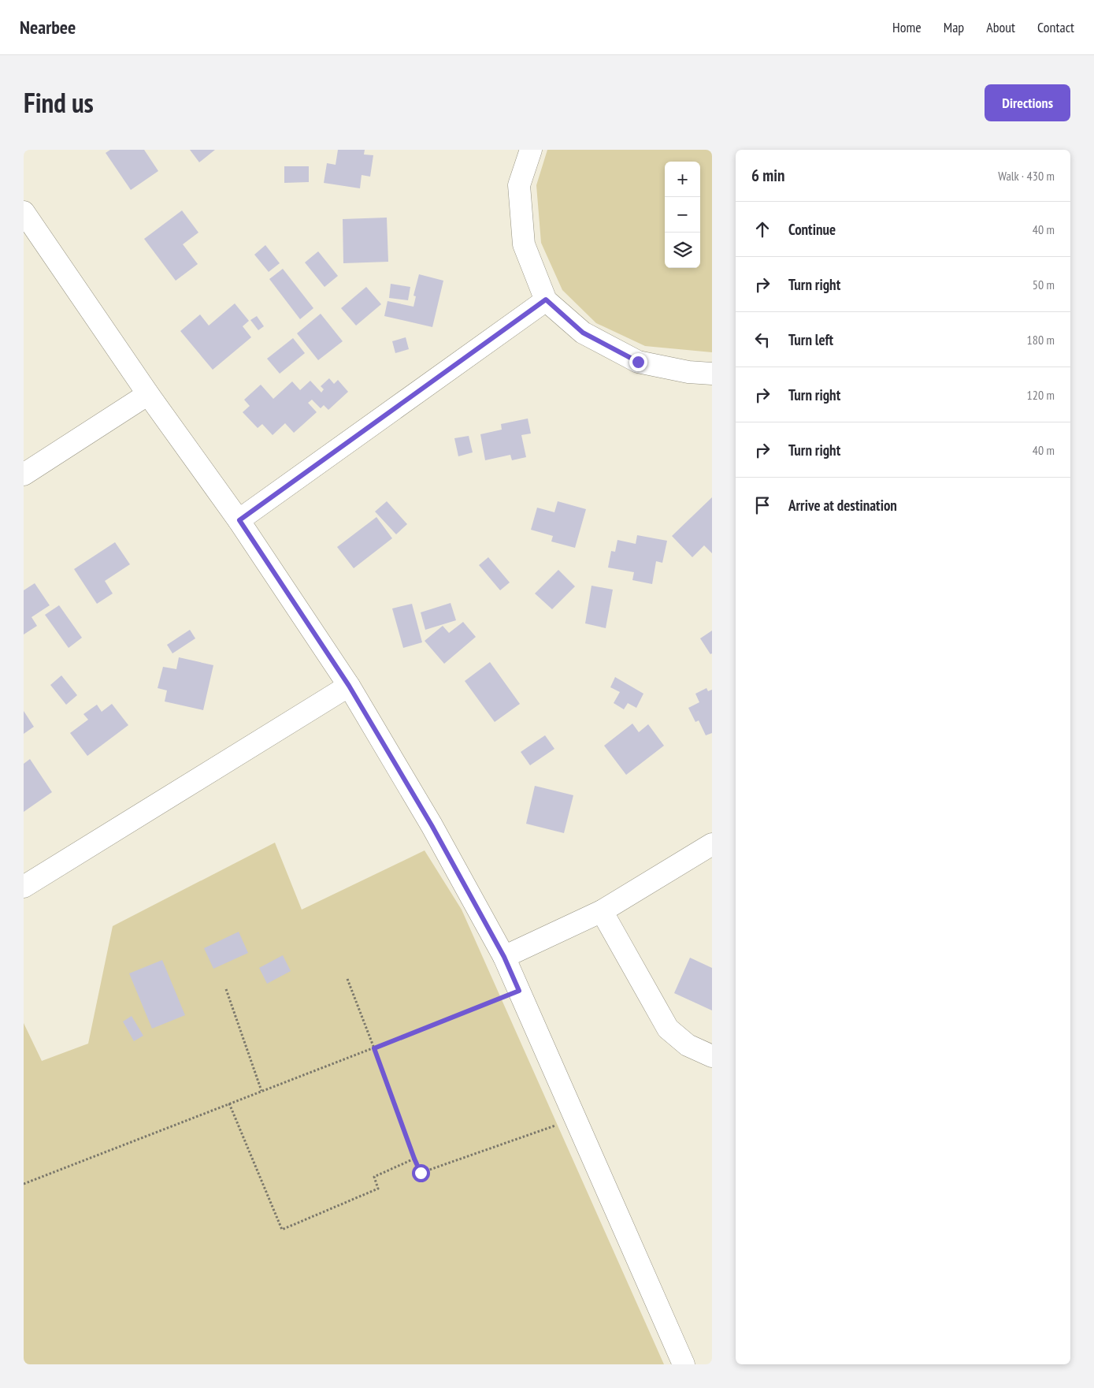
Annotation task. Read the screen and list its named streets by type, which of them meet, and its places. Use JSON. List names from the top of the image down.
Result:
{
  "page": {
    "header": "Nearbee",
    "nav": [
      "Home",
      "Map",
      "About",
      "Contact"
    ],
    "title": "Find us",
    "buttons": "Directions",
    "heading": ["6 min", "Walk · 430 m"],
    "map_buttons": ["+", "−"],
    "list": [
      ["Continue", "40 m"],
      ["Turn right", "50 m"],
      ["Turn left", "180 m"],
      ["Turn right", "120 m"],
      ["Turn right", "40 m"],
      "Arrive at destination"
    ]
  }
}
